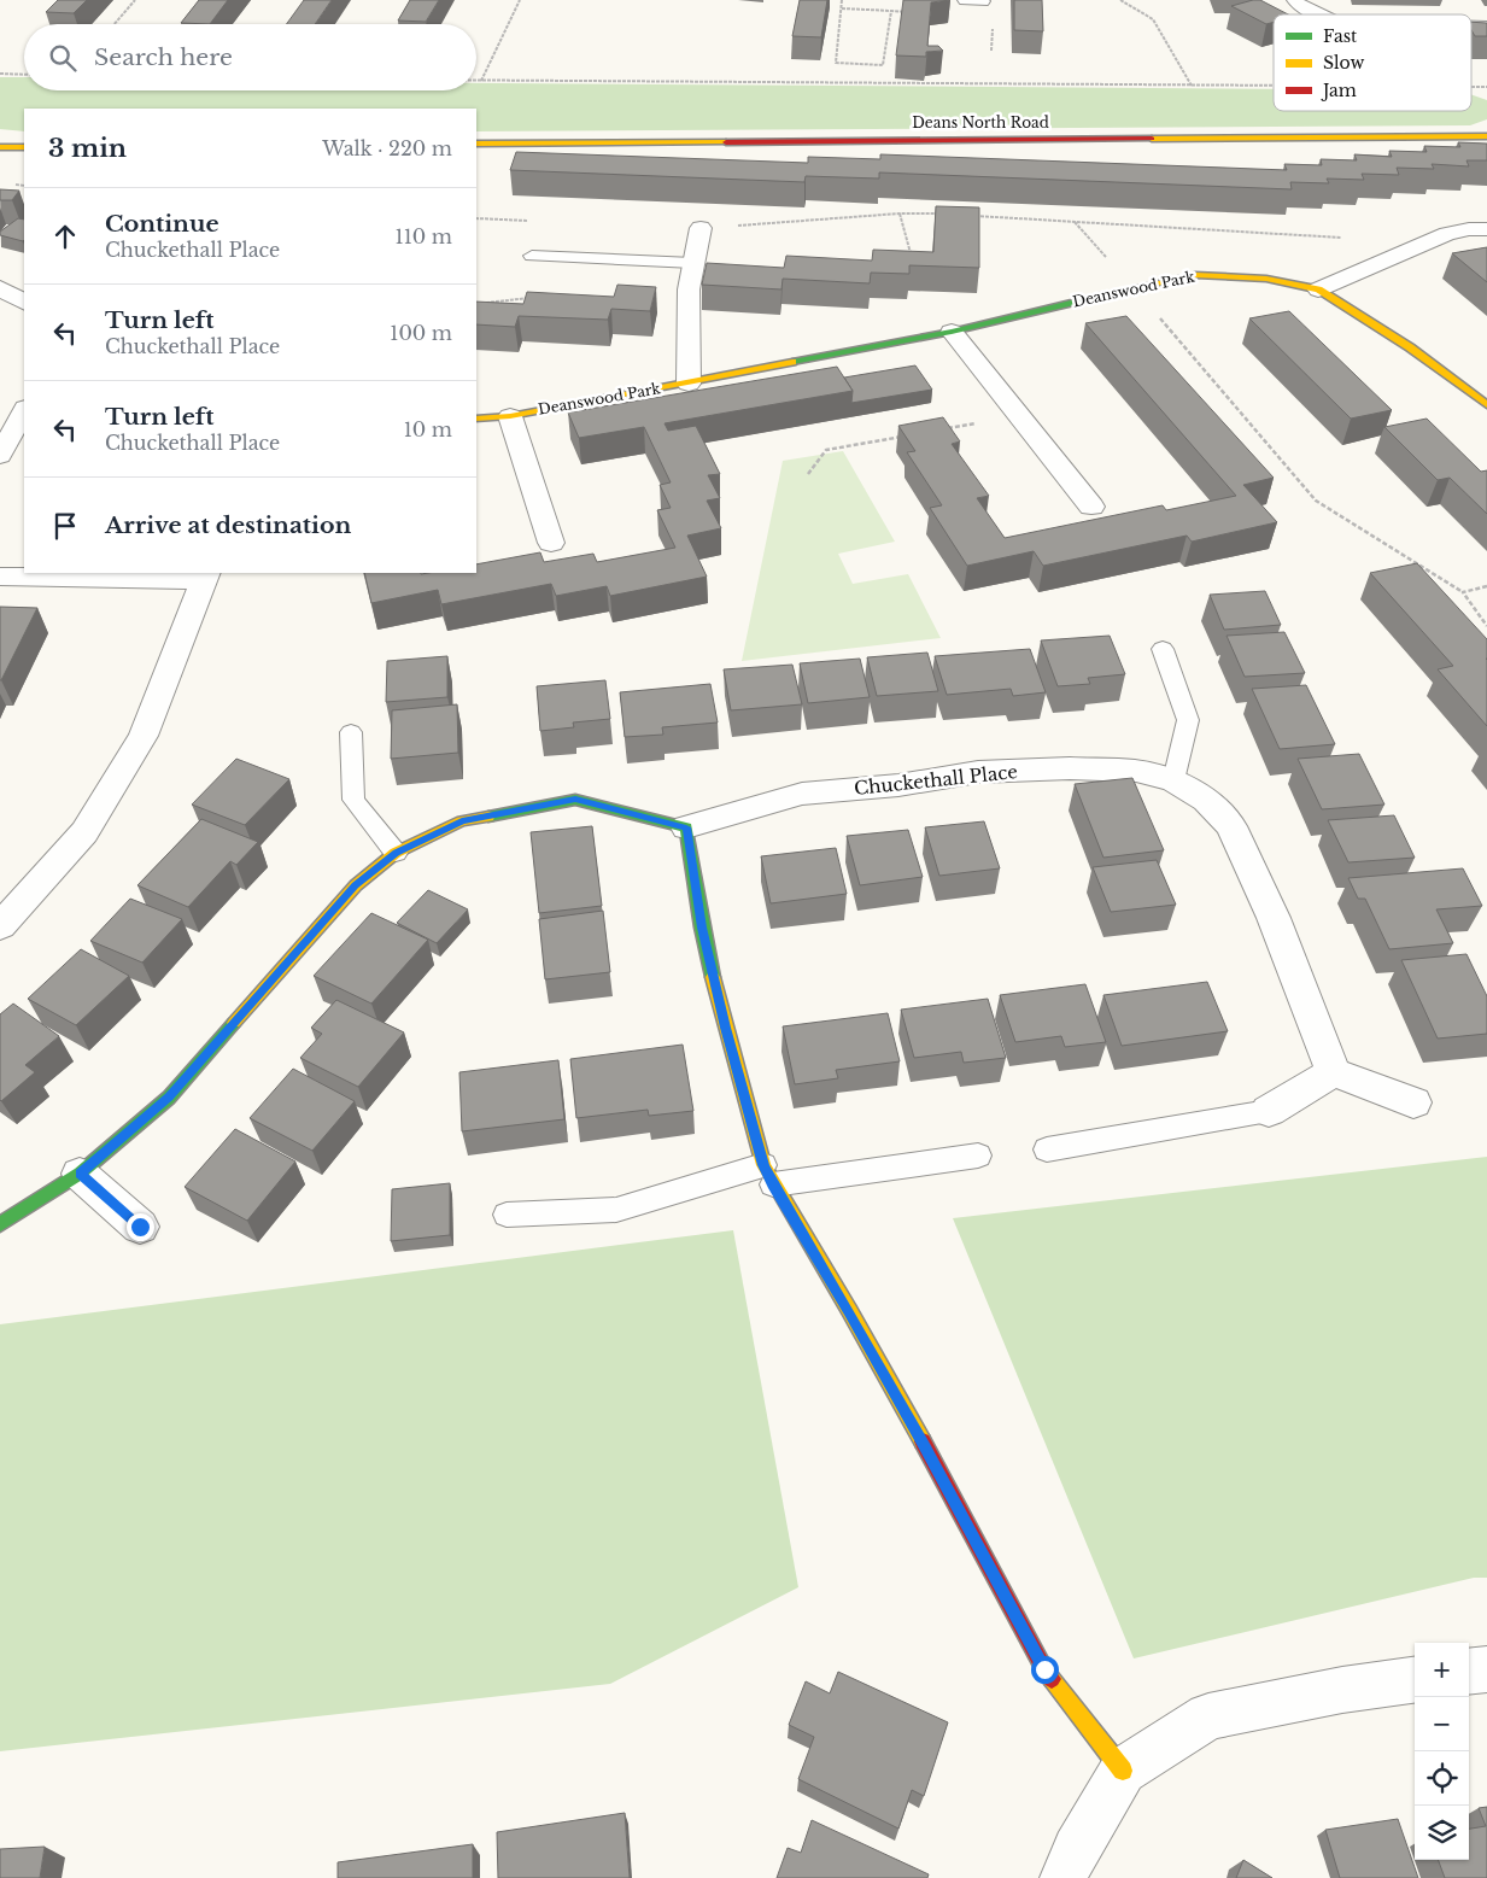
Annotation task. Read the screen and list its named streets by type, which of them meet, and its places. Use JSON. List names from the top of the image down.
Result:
{
  "streets": {
    "street": ["Deans North Road", "Deanswood Park", "Chuckethall Place"]
  },
  "legend": ["Fast", "Slow", "Jam"],
  "page": {
    "search": "Search here",
    "heading": ["3 min", "Walk · 220 m"],
    "list": [
      ["Continue", "Chuckethall Place", "110 m"],
      ["Turn left", "Chuckethall Place", "100 m"],
      ["Turn left", "Chuckethall Place", "10 m"],
      "Arrive at destination"
    ],
    "map_buttons": ["+", "−"]
  }
}
